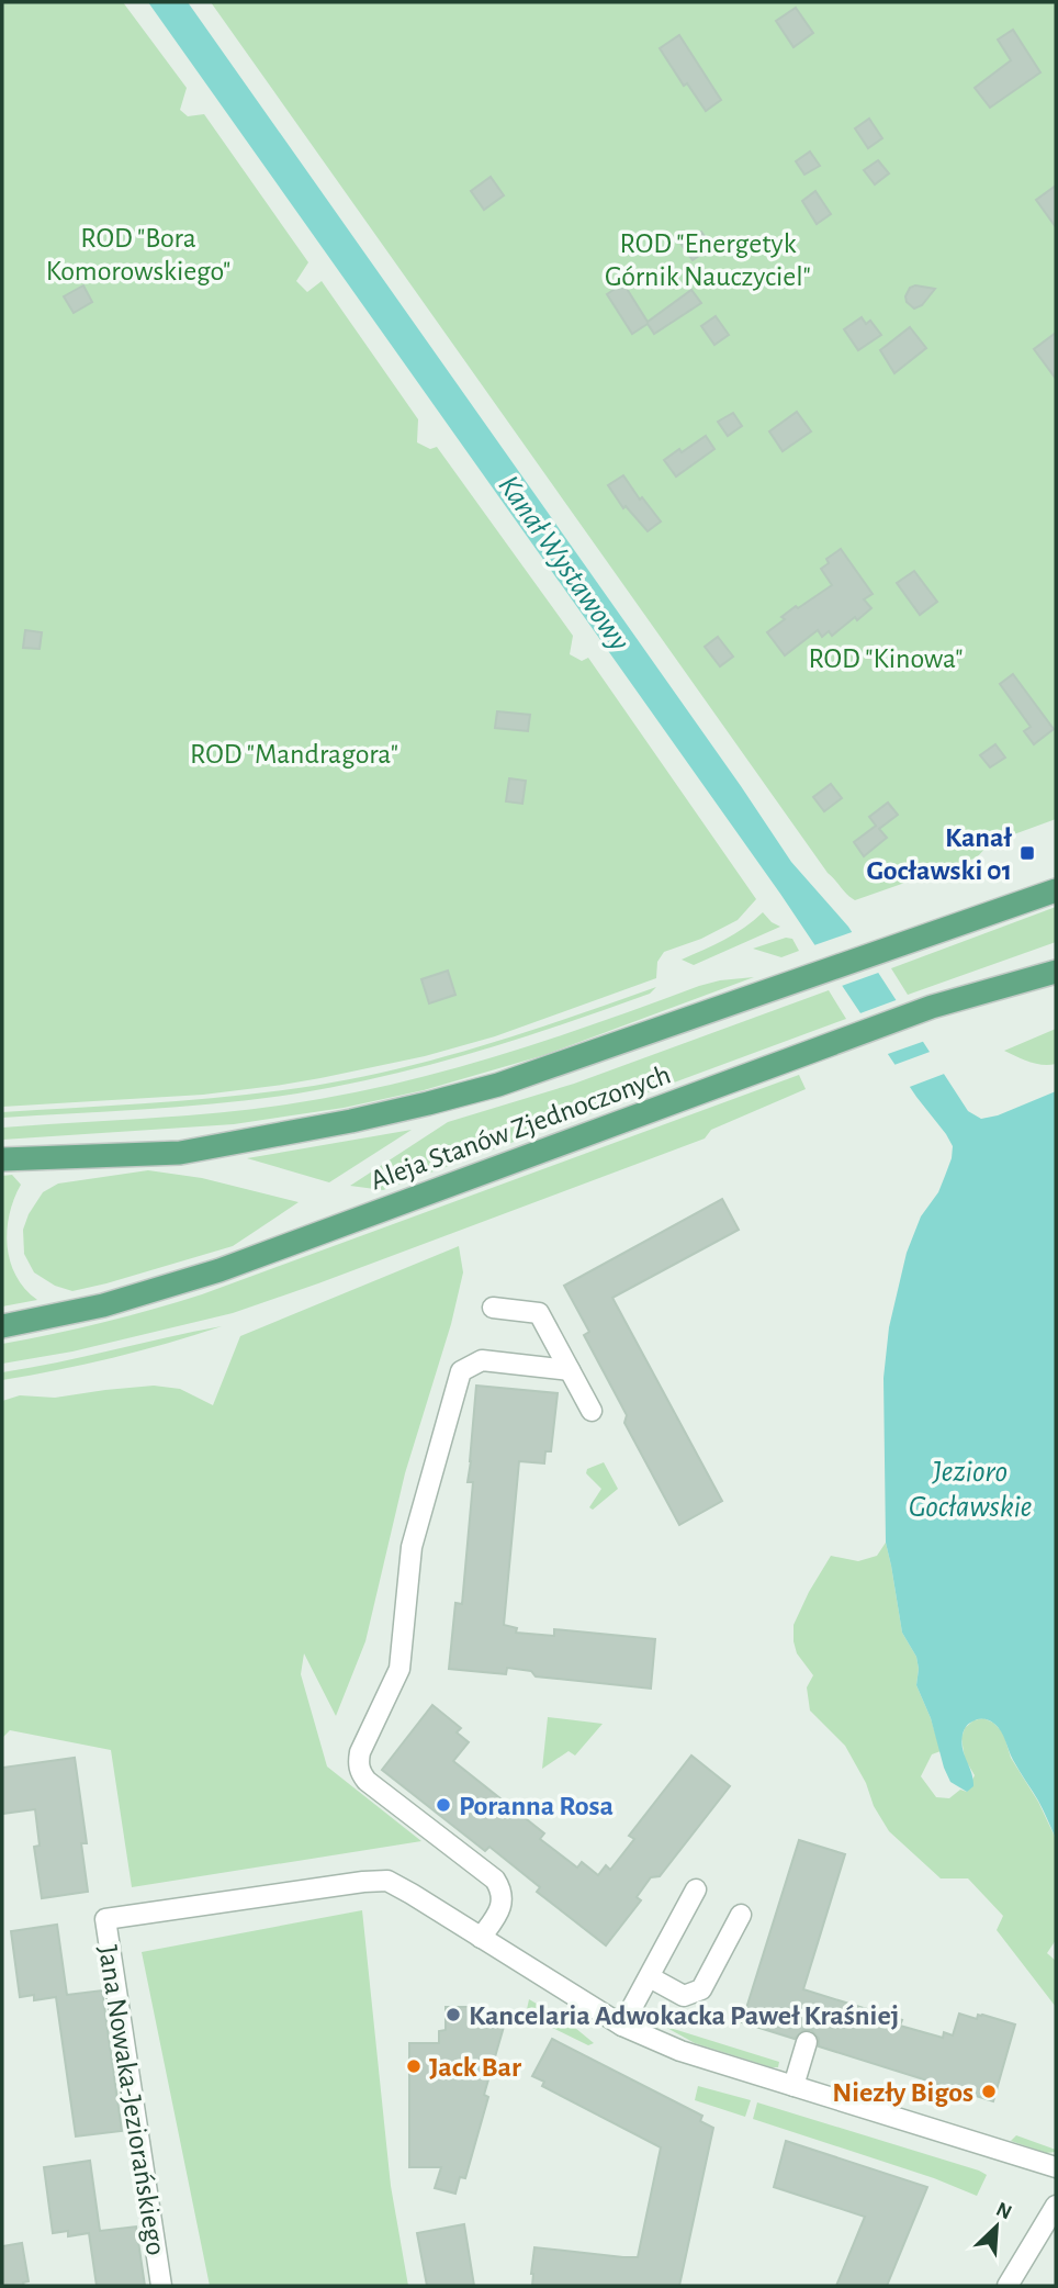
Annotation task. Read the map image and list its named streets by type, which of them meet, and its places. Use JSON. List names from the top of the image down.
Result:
{
  "streets": {
    "main road": ["Aleja Stanów Zjednoczonych"],
    "street": ["Jana Nowaka-Jeziorańskiego"]
  },
  "water": ["Kanał Wystawowy", "Jezioro Gocławskie"],
  "parks": [
    "ROD \"Bora Komorowskiego\"",
    "ROD \"Energetyk Górnik Nauczyciel\"",
    "ROD \"Kinowa\"",
    "ROD \"Mandragora\""
  ],
  "places": {
    "transit": ["Kanał Gocławski 01"],
    "other": [
      "Poranna Rosa",
      "Kancelaria Adwokacka Paweł Kraśniej",
      "Jack Bar",
      "Niezły Bigos"
    ]
  },
  "north": "top right"
}
